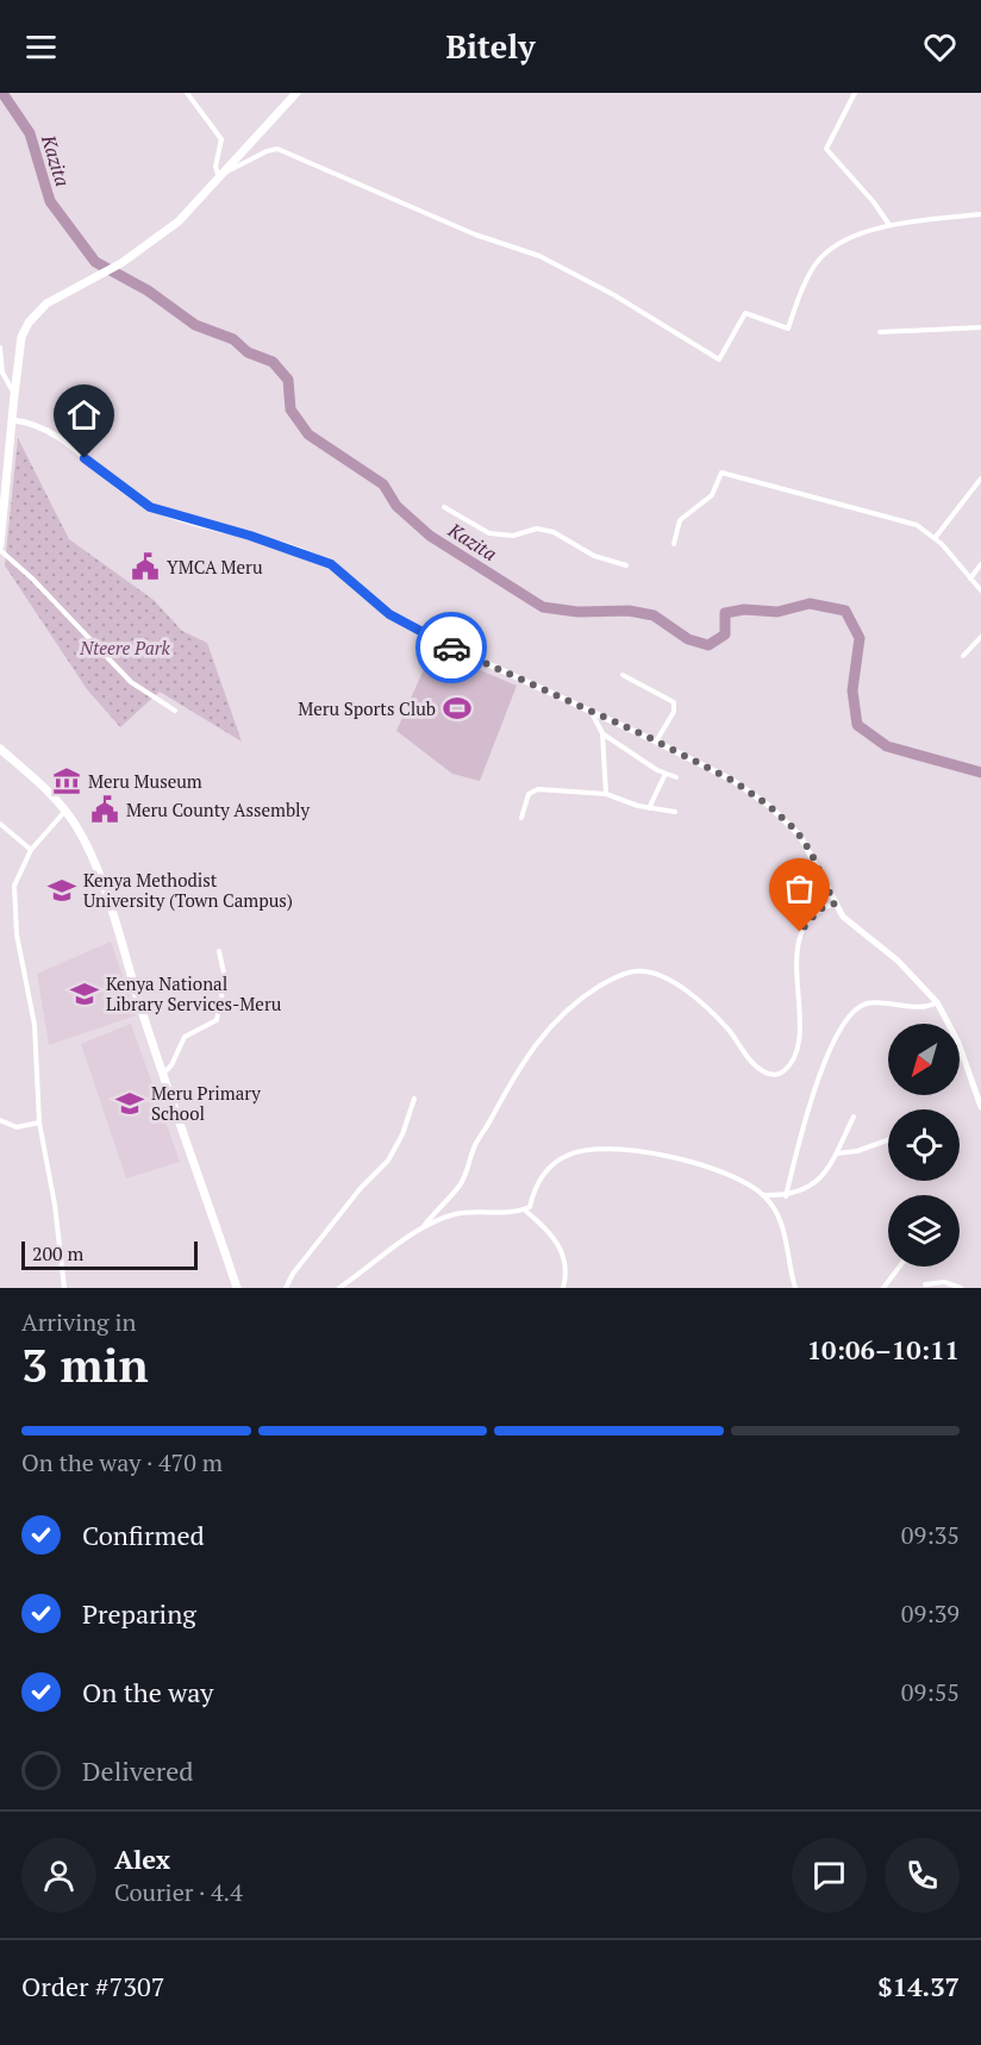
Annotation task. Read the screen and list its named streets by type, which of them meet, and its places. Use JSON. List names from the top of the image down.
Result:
{
  "water": ["Kazita"],
  "parks": ["Nteere Park"],
  "places": {
    "public building": ["YMCA Meru", "Meru County Assembly"],
    "sports": ["Meru Sports Club"],
    "museum": ["Meru Museum"],
    "school or university": ["Kenya Methodist University (Town Campus)", "Kenya National Library Services-Meru", "Meru Primary School"]
  },
  "scale_bar": "200 m",
  "north": "bottom left",
  "page": {
    "header": "Bitely",
    "scale": "200 m",
    "heading": ["3 min", "Arriving in", "10:06–10:11"],
    "panel": [
      "Alex",
      "Courier · 4.4",
      "Order #7307",
      "$14.37"
    ],
    "bar": "On the way · 470 m",
    "list": [
      ["Confirmed", "09:35"],
      ["Preparing", "09:39"],
      ["On the way", "09:55"],
      "Delivered"
    ]
  }
}
